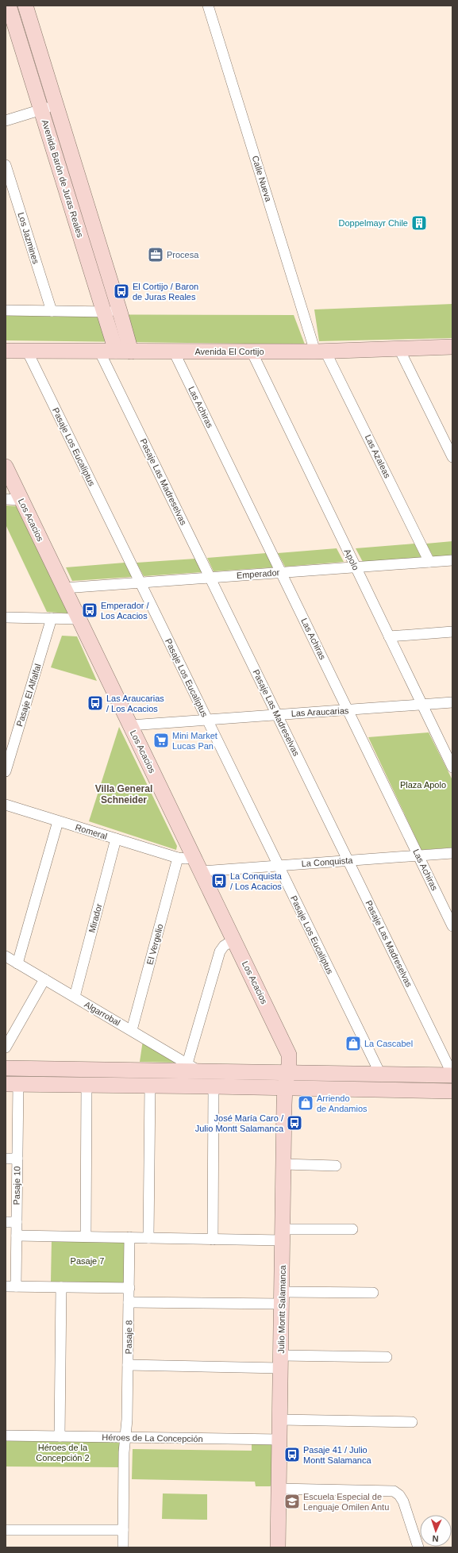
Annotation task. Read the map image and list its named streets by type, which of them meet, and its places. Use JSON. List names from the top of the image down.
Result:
{
  "streets": {
    "street": [
      "Avenida Barón de Juras Reales",
      "Calle Nueva",
      "Los Jazmines",
      "Avenida El Cortijo",
      "Las Achiras",
      "Pasaje Los Eucaliptus",
      "Las Azaleas",
      "Pasaje Las Madreselvas",
      "Los Acacios",
      "Apolo",
      "Emperador",
      "Pasaje El Alfalfal",
      "Las Araucarias",
      "Romeral",
      "La Conquista",
      "Mirador",
      "El Vergelio",
      "Algarrobal",
      "Pasaje 10",
      "Julio Montt Salamanca",
      "Pasaje 8",
      "Héroes de La Concepción"
    ]
  },
  "crossings": [
    ["Avenida Barón de Juras Reales", "Avenida El Cortijo"],
    ["Calle Nueva", "Avenida El Cortijo"],
    ["Calle Nueva", "Las Azaleas"],
    ["Avenida El Cortijo", "Las Achiras"],
    ["Avenida El Cortijo", "Pasaje Los Eucaliptus"],
    ["Avenida El Cortijo", "Las Azaleas"],
    ["Avenida El Cortijo", "Pasaje Las Madreselvas"],
    ["Avenida El Cortijo", "Apolo"],
    ["Las Achiras", "Emperador"],
    ["Las Achiras", "Las Araucarias"],
    ["Las Achiras", "La Conquista"],
    ["Pasaje Los Eucaliptus", "Emperador"],
    ["Pasaje Los Eucaliptus", "Las Araucarias"],
    ["Pasaje Los Eucaliptus", "La Conquista"],
    ["Las Azaleas", "Emperador"],
    ["Pasaje Las Madreselvas", "Emperador"],
    ["Pasaje Las Madreselvas", "Las Araucarias"],
    ["Pasaje Las Madreselvas", "La Conquista"],
    ["Los Acacios", "Emperador"],
    ["Los Acacios", "Las Araucarias"],
    ["Los Acacios", "La Conquista"],
    ["Los Acacios", "Julio Montt Salamanca"],
    ["Apolo", "Emperador"],
    ["Apolo", "Las Araucarias"],
    ["Romeral", "Mirador"],
    ["Romeral", "El Vergelio"],
    ["Mirador", "Algarrobal"],
    ["El Vergelio", "Algarrobal"],
    ["Julio Montt Salamanca", "Héroes de La Concepción"],
    ["Pasaje 8", "Héroes de La Concepción"]
  ],
  "districts": ["Villa General Schneider"],
  "parks": ["Plaza Apolo", "Pasaje 7", "Héroes de la Concepción 2"],
  "places": {
    "building": ["Doppelmayr Chile"],
    "office": ["Procesa"],
    "bus stop": [
      "El Cortijo / Baron de Juras Reales",
      "Emperador / Los Acacios",
      "Las Araucarias / Los Acacios",
      "La Conquista / Los Acacios",
      "José María Caro / Julio Montt Salamanca",
      "Pasaje 41 / Julio Montt Salamanca"
    ],
    "supermarket": ["Mini Market Lucas Pan"],
    "shop": ["La Cascabel", "Arriendo de Andamios"],
    "school or university": ["Escuela Especial de Lenguaje Omilen Antu"]
  },
  "north": "bottom"
}
